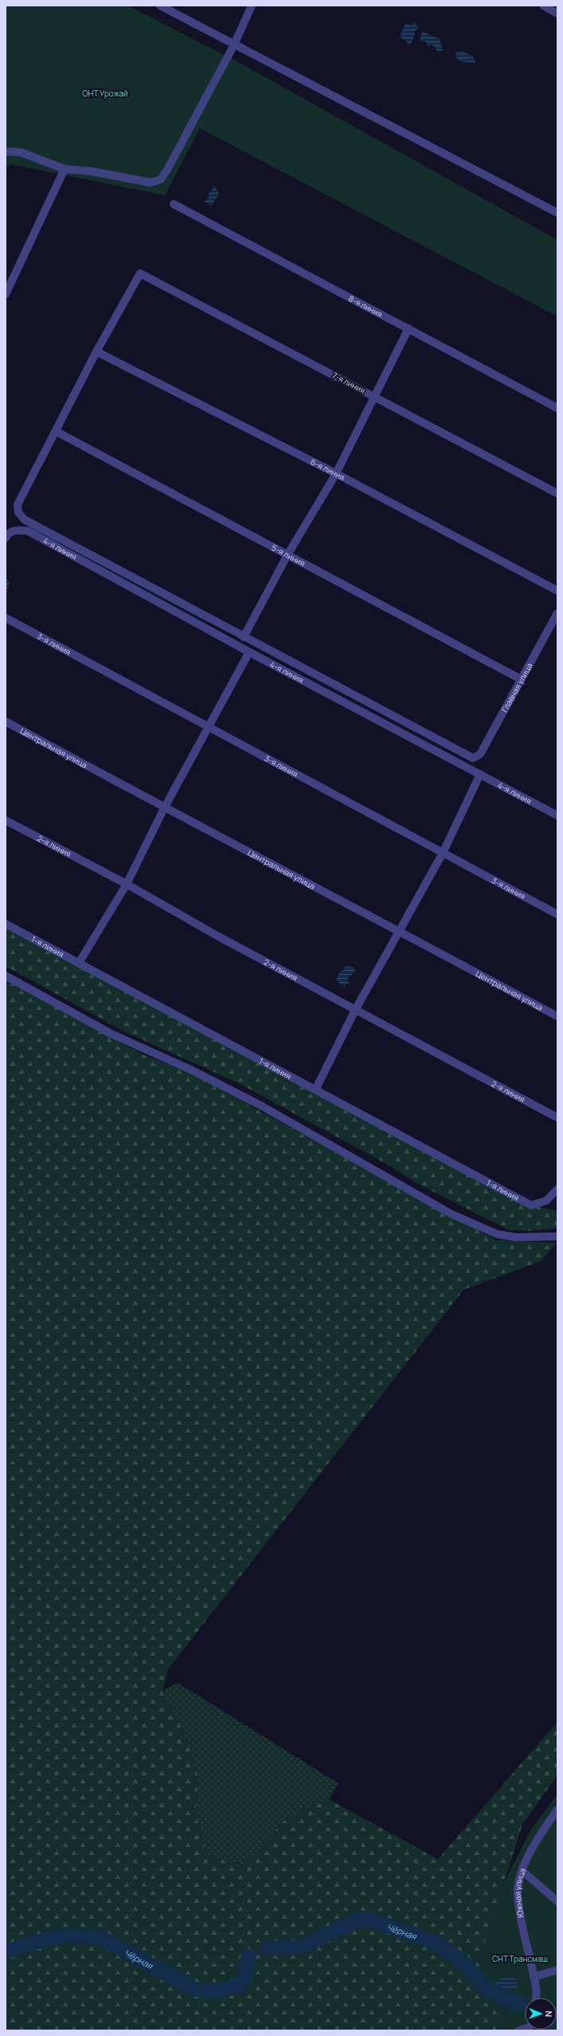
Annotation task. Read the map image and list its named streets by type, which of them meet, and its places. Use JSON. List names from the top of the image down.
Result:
{
  "streets": {
    "street": [
      "8-я линия",
      "7-я линия",
      "6-я линия",
      "4-я линия",
      "5-я линия",
      "3-я линия",
      "Главная улица",
      "Центральная улица",
      "2-я линия",
      "1-я линия",
      "Южная улица"
    ]
  },
  "crossings": [
    ["7-я линия", "6-я линия"],
    ["5-я линия", "Главная улица"]
  ],
  "water": ["Чёрная"],
  "parks": ["ОНТ Урожай", "СНТ Трансмаш"],
  "north": "right"
}
